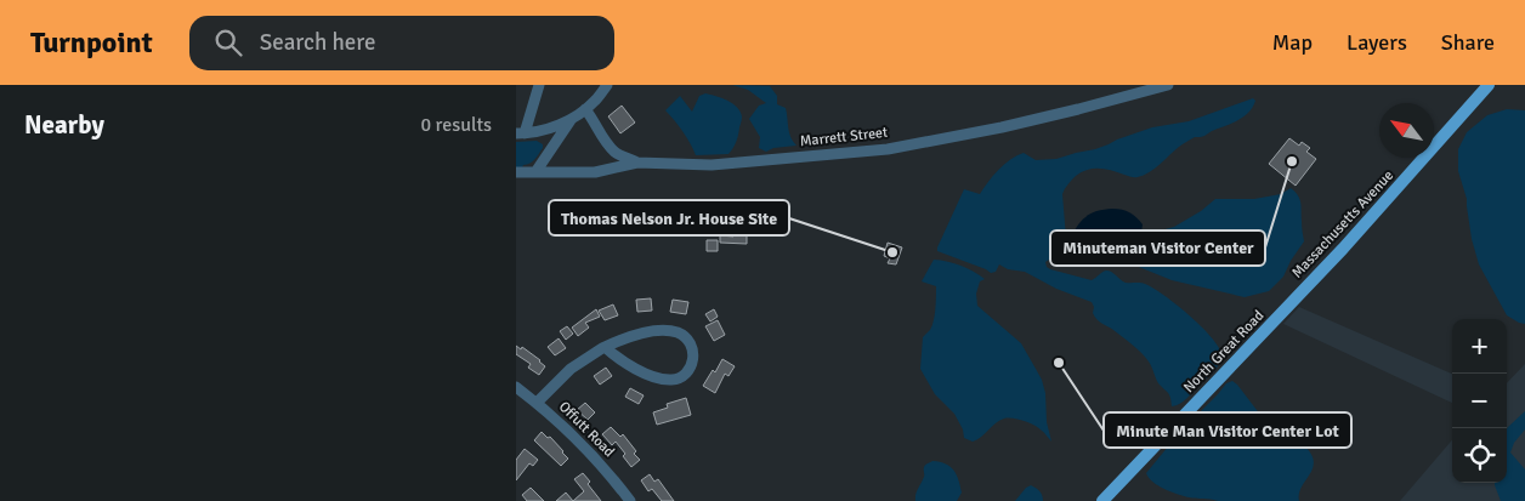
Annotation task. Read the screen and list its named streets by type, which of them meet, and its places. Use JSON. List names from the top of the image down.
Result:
{
  "streets": {
    "main road": ["Massachusetts Avenue", "North Great Road"],
    "street": ["Marrett Street", "Offutt Road"]
  },
  "crossings": [
    ["Massachusetts Avenue", "North Great Road"]
  ],
  "places": ["Minuteman Visitor Center", "Thomas Nelson Jr. House Site", "Minute Man Visitor Center Lot"],
  "north": "top left",
  "page": {
    "header": "Turnpoint",
    "search": "Search here",
    "nav": ["Map", "Layers", "Share"],
    "heading": ["Nearby", "0 results"],
    "map_buttons": ["+", "−"]
  }
}
